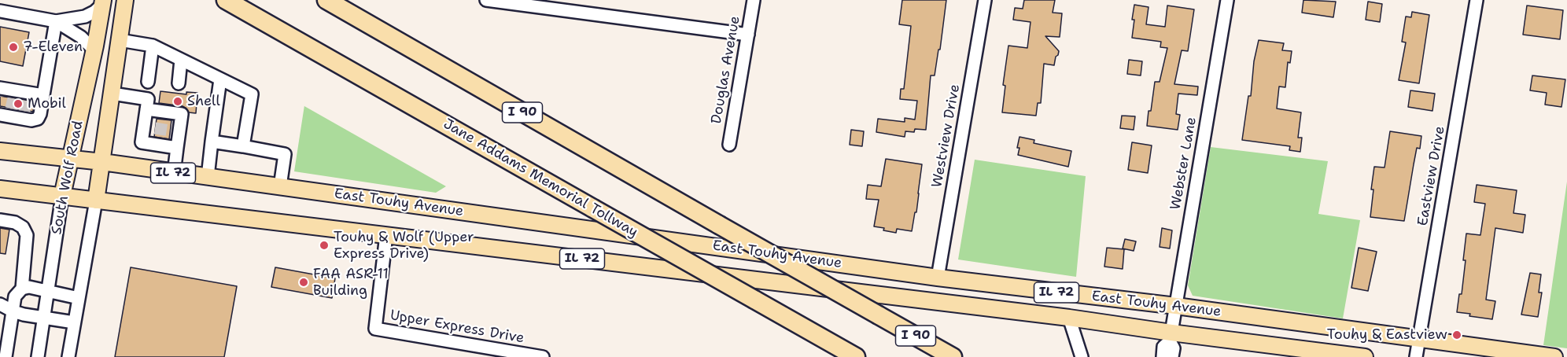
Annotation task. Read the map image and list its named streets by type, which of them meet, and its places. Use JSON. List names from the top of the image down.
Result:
{
  "streets": {
    "highway": ["I 90", "Jane Addams Memorial Tollway"],
    "main road": ["IL 72", "South Wolf Road", "East Touhy Avenue"],
    "street": [
      "Douglas Avenue",
      "Westview Drive",
      "Webster Lane",
      "Eastview Drive",
      "Upper Express Drive"
    ]
  },
  "crossings": [
    ["Westview Drive", "East Touhy Avenue"],
    ["Webster Lane", "East Touhy Avenue"],
    ["Eastview Drive", "East Touhy Avenue"],
    ["South Wolf Road", "East Touhy Avenue"],
    ["East Touhy Avenue", "Upper Express Drive"]
  ],
  "places": [
    "7-Eleven",
    "Shell",
    "Mobil",
    "Touhy & Wolf (Upper Express Drive)",
    "FAA ASR-11 Building",
    "Touhy & Eastview"
  ]
}
